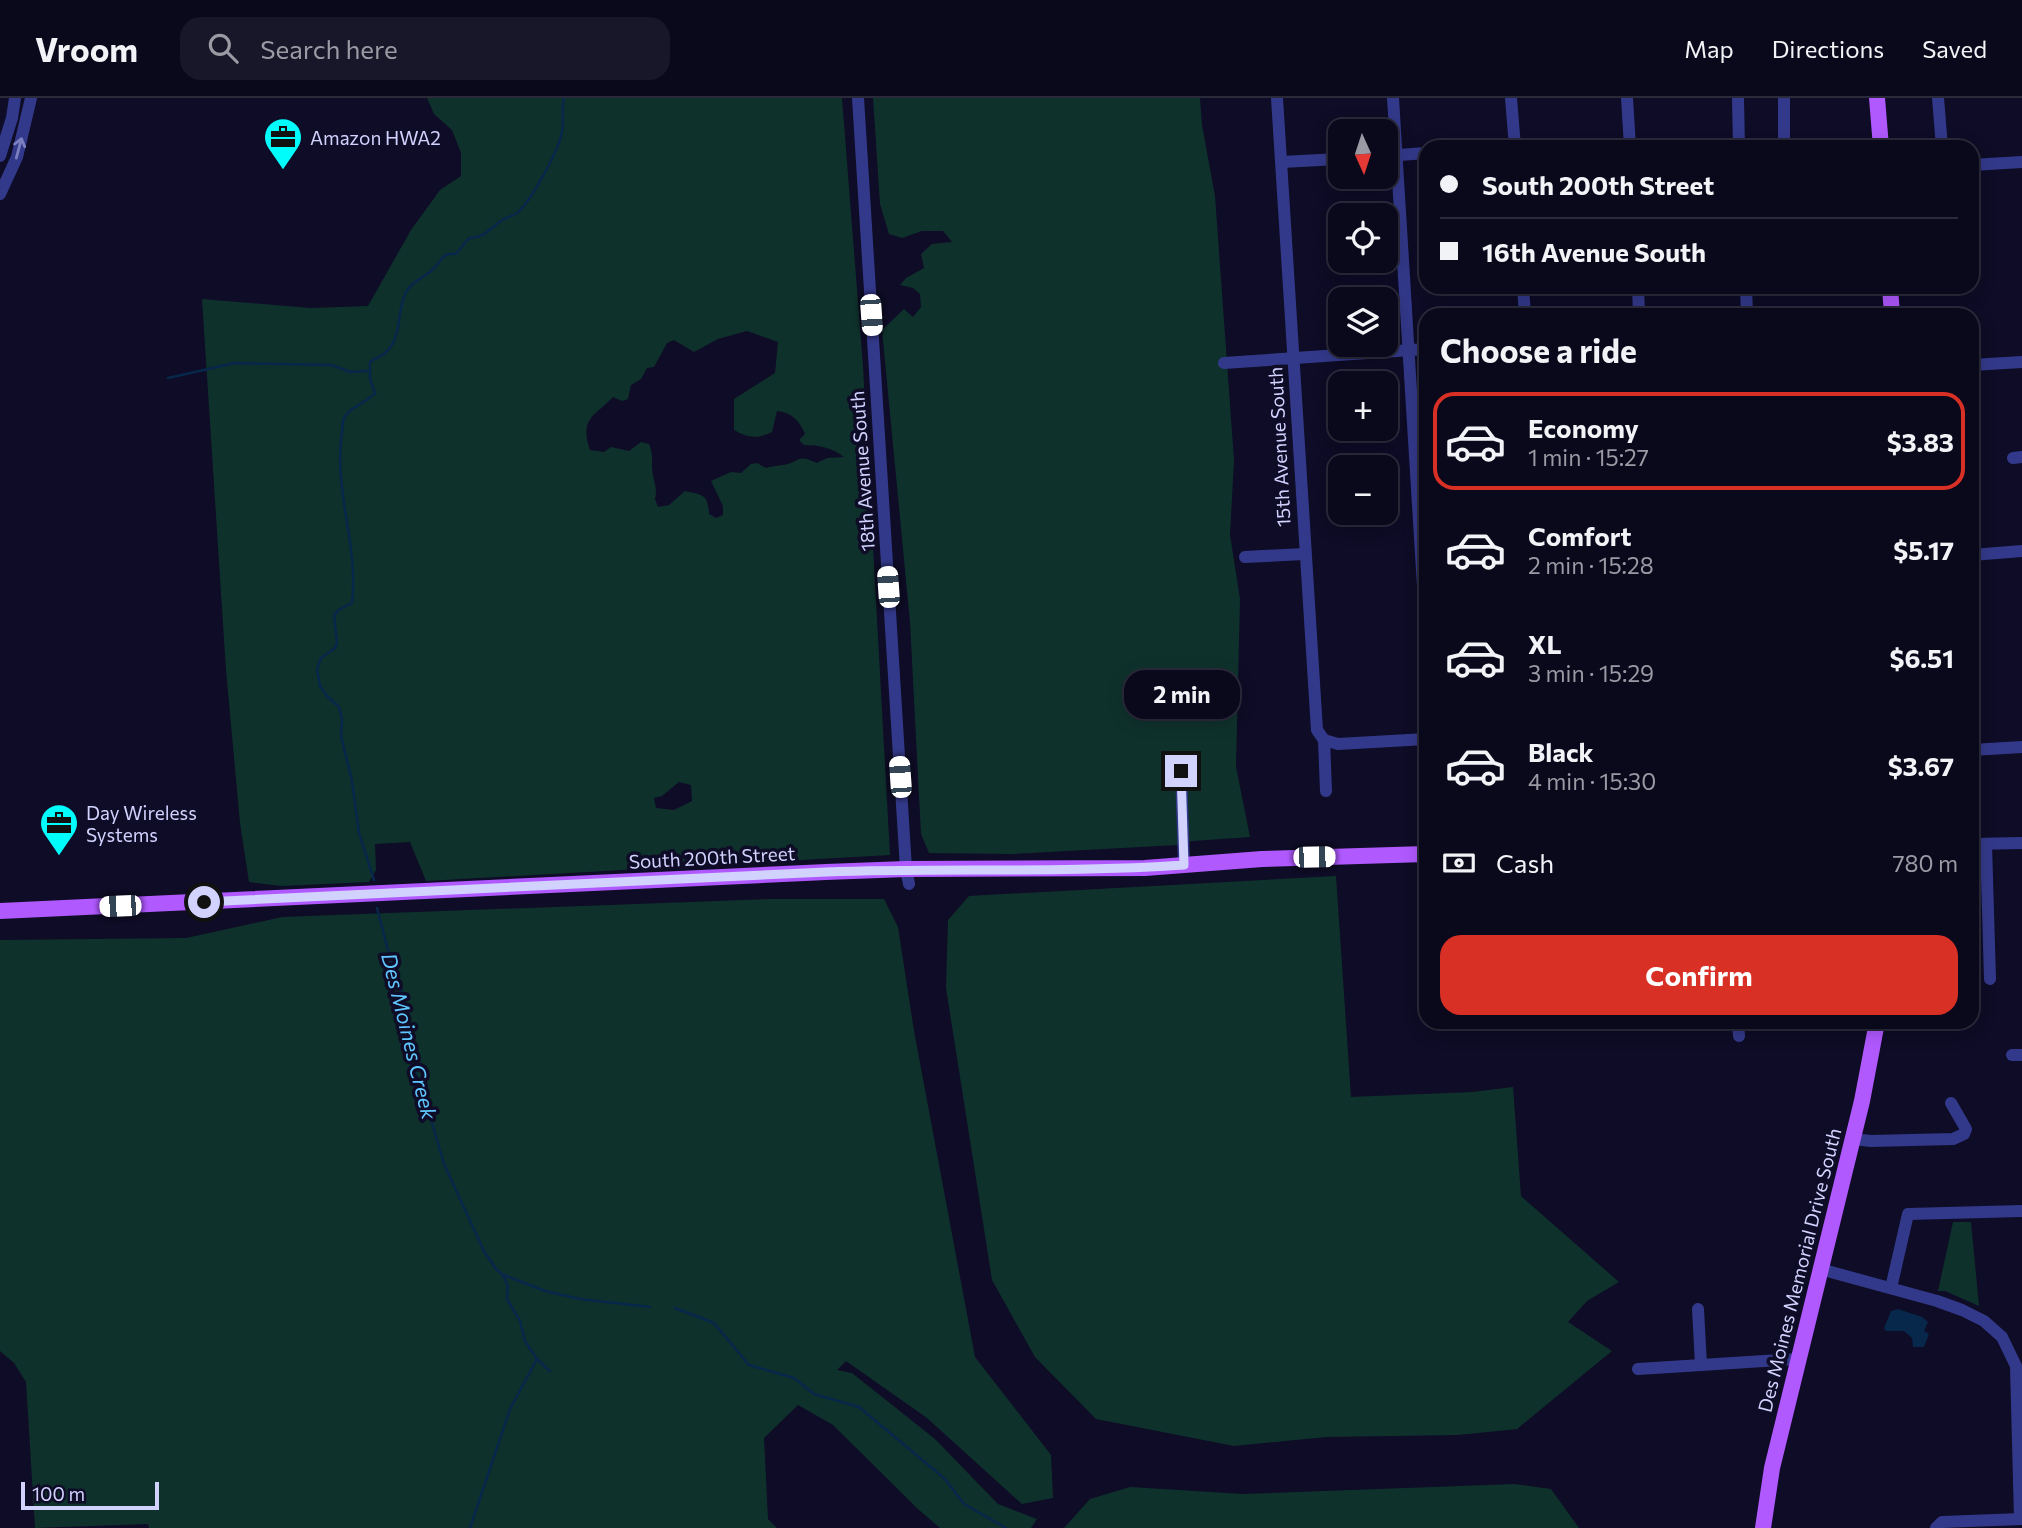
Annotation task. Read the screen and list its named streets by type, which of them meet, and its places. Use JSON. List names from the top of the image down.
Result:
{
  "streets": {
    "main road": ["South 200th Street", "Des Moines Memorial Drive South"],
    "street": ["15th Avenue South", "18th Avenue South"]
  },
  "crossings": [
    ["18th Avenue South", "South 200th Street"]
  ],
  "water": ["Des Moines Creek"],
  "places": {
    "office": ["Amazon HWA2", "Day Wireless Systems"]
  },
  "scale_bar": "100 m",
  "north": "bottom",
  "page": {
    "header": "Vroom",
    "search": "Search here",
    "nav": ["Map", "Directions", "Saved"],
    "map_buttons": ["+", "−"],
    "banner": ["South 200th Street", "16th Avenue South"],
    "heading": "Choose a ride",
    "list": [
      {
        "name": "Economy",
        "note": "1 min · 15:27",
        "value": "$3.83"
      },
      {
        "name": "Comfort",
        "note": "2 min · 15:28",
        "value": "$5.17"
      },
      {
        "name": "XL",
        "note": "3 min · 15:29",
        "value": "$6.51"
      },
      {
        "name": "Black",
        "note": "4 min · 15:30",
        "value": "$3.67"
      }
    ],
    "bubble": "2 min",
    "pay": ["Cash", "780 m"],
    "buttons": "Confirm",
    "scale": "100 m"
  }
}
